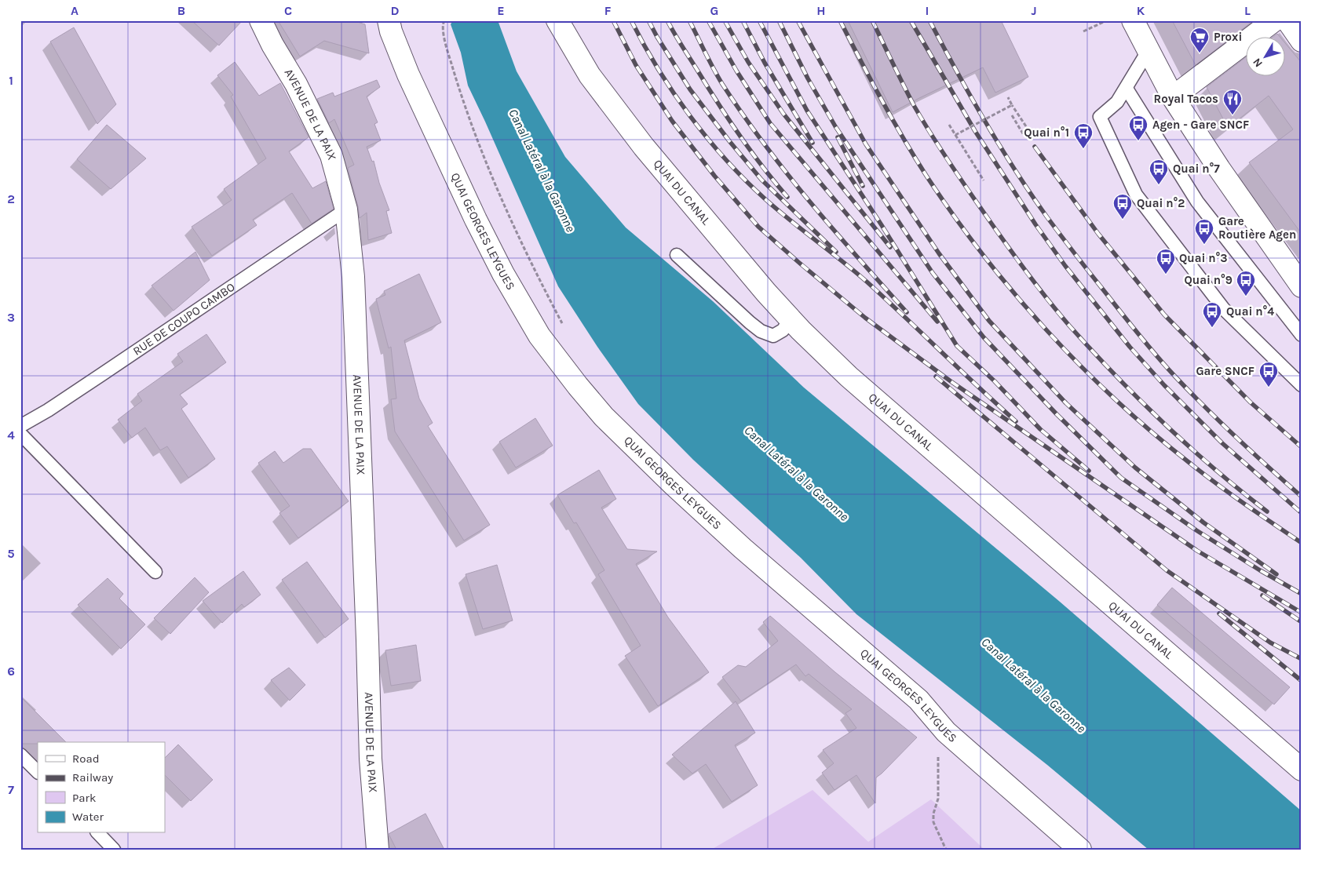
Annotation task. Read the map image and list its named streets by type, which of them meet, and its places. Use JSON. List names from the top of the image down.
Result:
{
  "streets": {
    "street": ["AVENUE DE LA PAIX", "QUAI DU CANAL", "QUAI GEORGES LEYGUES"],
    "lane": ["RUE DE COUPO CAMBO"]
  },
  "crossings": [
    ["AVENUE DE LA PAIX", "RUE DE COUPO CAMBO"]
  ],
  "water": ["Canal Latéral à la Garonne"],
  "places": {
    "supermarket": ["Proxi"],
    "restaurant": ["Royal Tacos"],
    "bus stop": [
      "Agen - Gare SNCF",
      "Quai n°1",
      "Quai n°7",
      "Quai n°2",
      "Gare Routière Agen",
      "Quai n°3",
      "Quai n°9",
      "Quai n°4",
      "Gare SNCF"
    ]
  },
  "legend": [
    "Road",
    "Railway",
    "Park",
    "Water"
  ],
  "north": "bottom left",
  "grid": {
    "columns": [
      "A",
      "B",
      "C",
      "D",
      "E",
      "F",
      "G",
      "H",
      "I",
      "J",
      "K",
      "L"
    ],
    "rows": [
      "1",
      "2",
      "3",
      "4",
      "5",
      "6",
      "7"
    ]
  }
}
